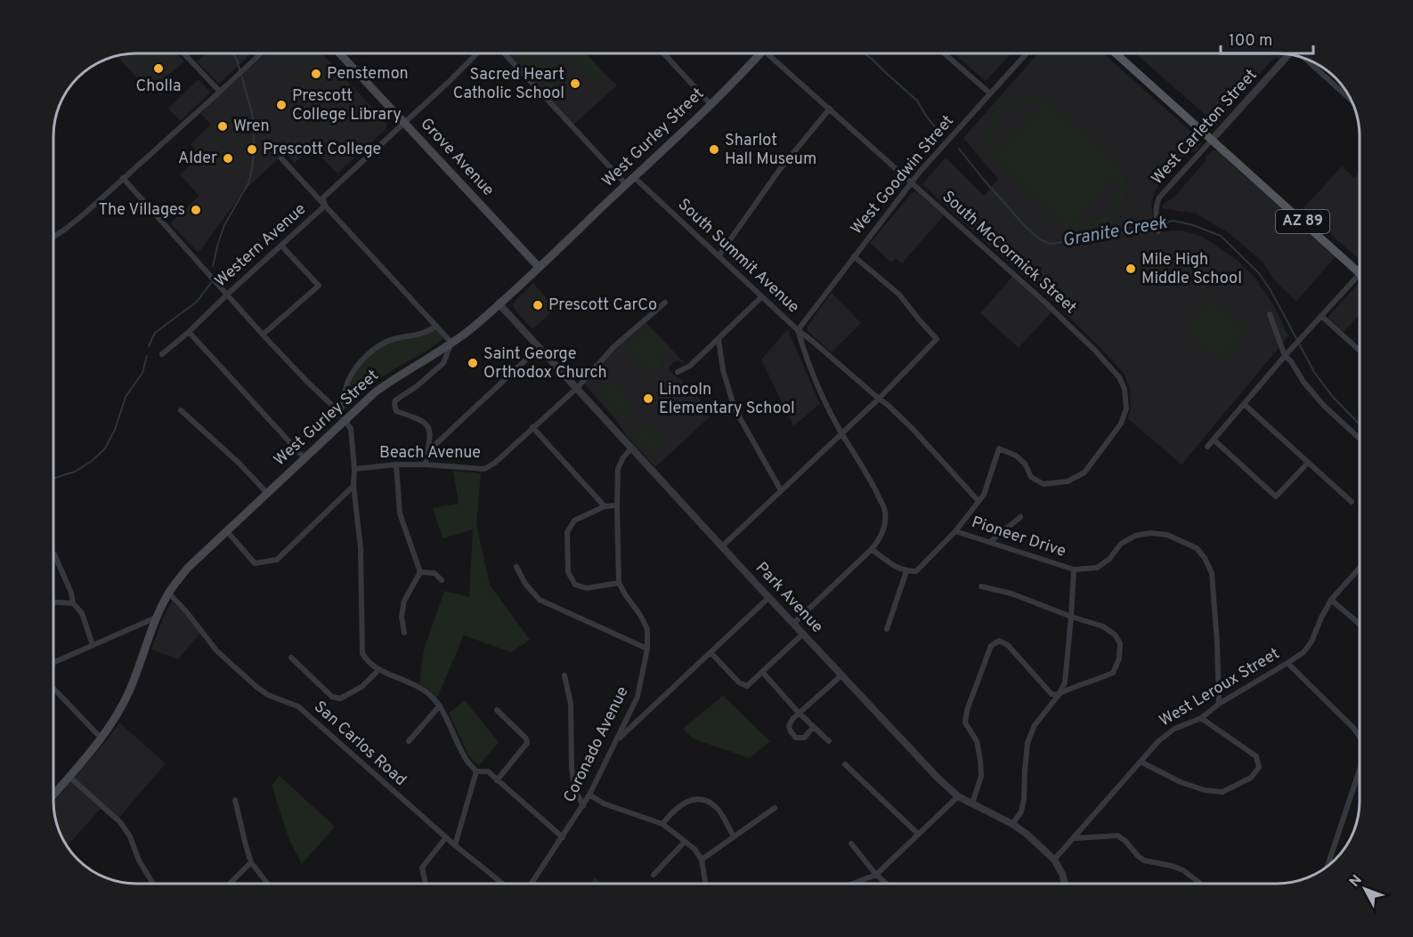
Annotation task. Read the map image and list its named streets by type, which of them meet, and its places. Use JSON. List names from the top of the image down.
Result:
{
  "streets": {
    "main road": ["West Gurley Street", "Grove Avenue", "AZ 89"],
    "street": [
      "West Carleton Street",
      "West Goodwin Street",
      "Western Avenue",
      "South McCormick Street",
      "South Summit Avenue",
      "Beach Avenue",
      "Pioneer Drive",
      "Park Avenue",
      "West Leroux Street",
      "San Carlos Road",
      "Coronado Avenue"
    ]
  },
  "crossings": [
    ["West Carleton Street", "AZ 89"],
    ["West Gurley Street", "Grove Avenue"],
    ["West Gurley Street", "South Summit Avenue"],
    ["West Gurley Street", "Park Avenue"],
    ["West Gurley Street", "San Carlos Road"],
    ["Grove Avenue", "Western Avenue"],
    ["West Goodwin Street", "South McCormick Street"],
    ["West Goodwin Street", "South Summit Avenue"],
    ["Beach Avenue", "Park Avenue"],
    ["Pioneer Drive", "West Leroux Street"],
    ["Park Avenue", "West Leroux Street"]
  ],
  "water": ["Granite Creek"],
  "places": [
    "Cholla",
    "Penstemon",
    "Sacred Heart Catholic School",
    "Prescott College Library",
    "Wren",
    "Prescott College",
    "Sharlot Hall Museum",
    "Alder",
    "The Villages",
    "Mile High Middle School",
    "Prescott CarCo",
    "Saint George Orthodox Church",
    "Lincoln Elementary School"
  ],
  "scale_bar": "100 m",
  "north": "top left"
}
